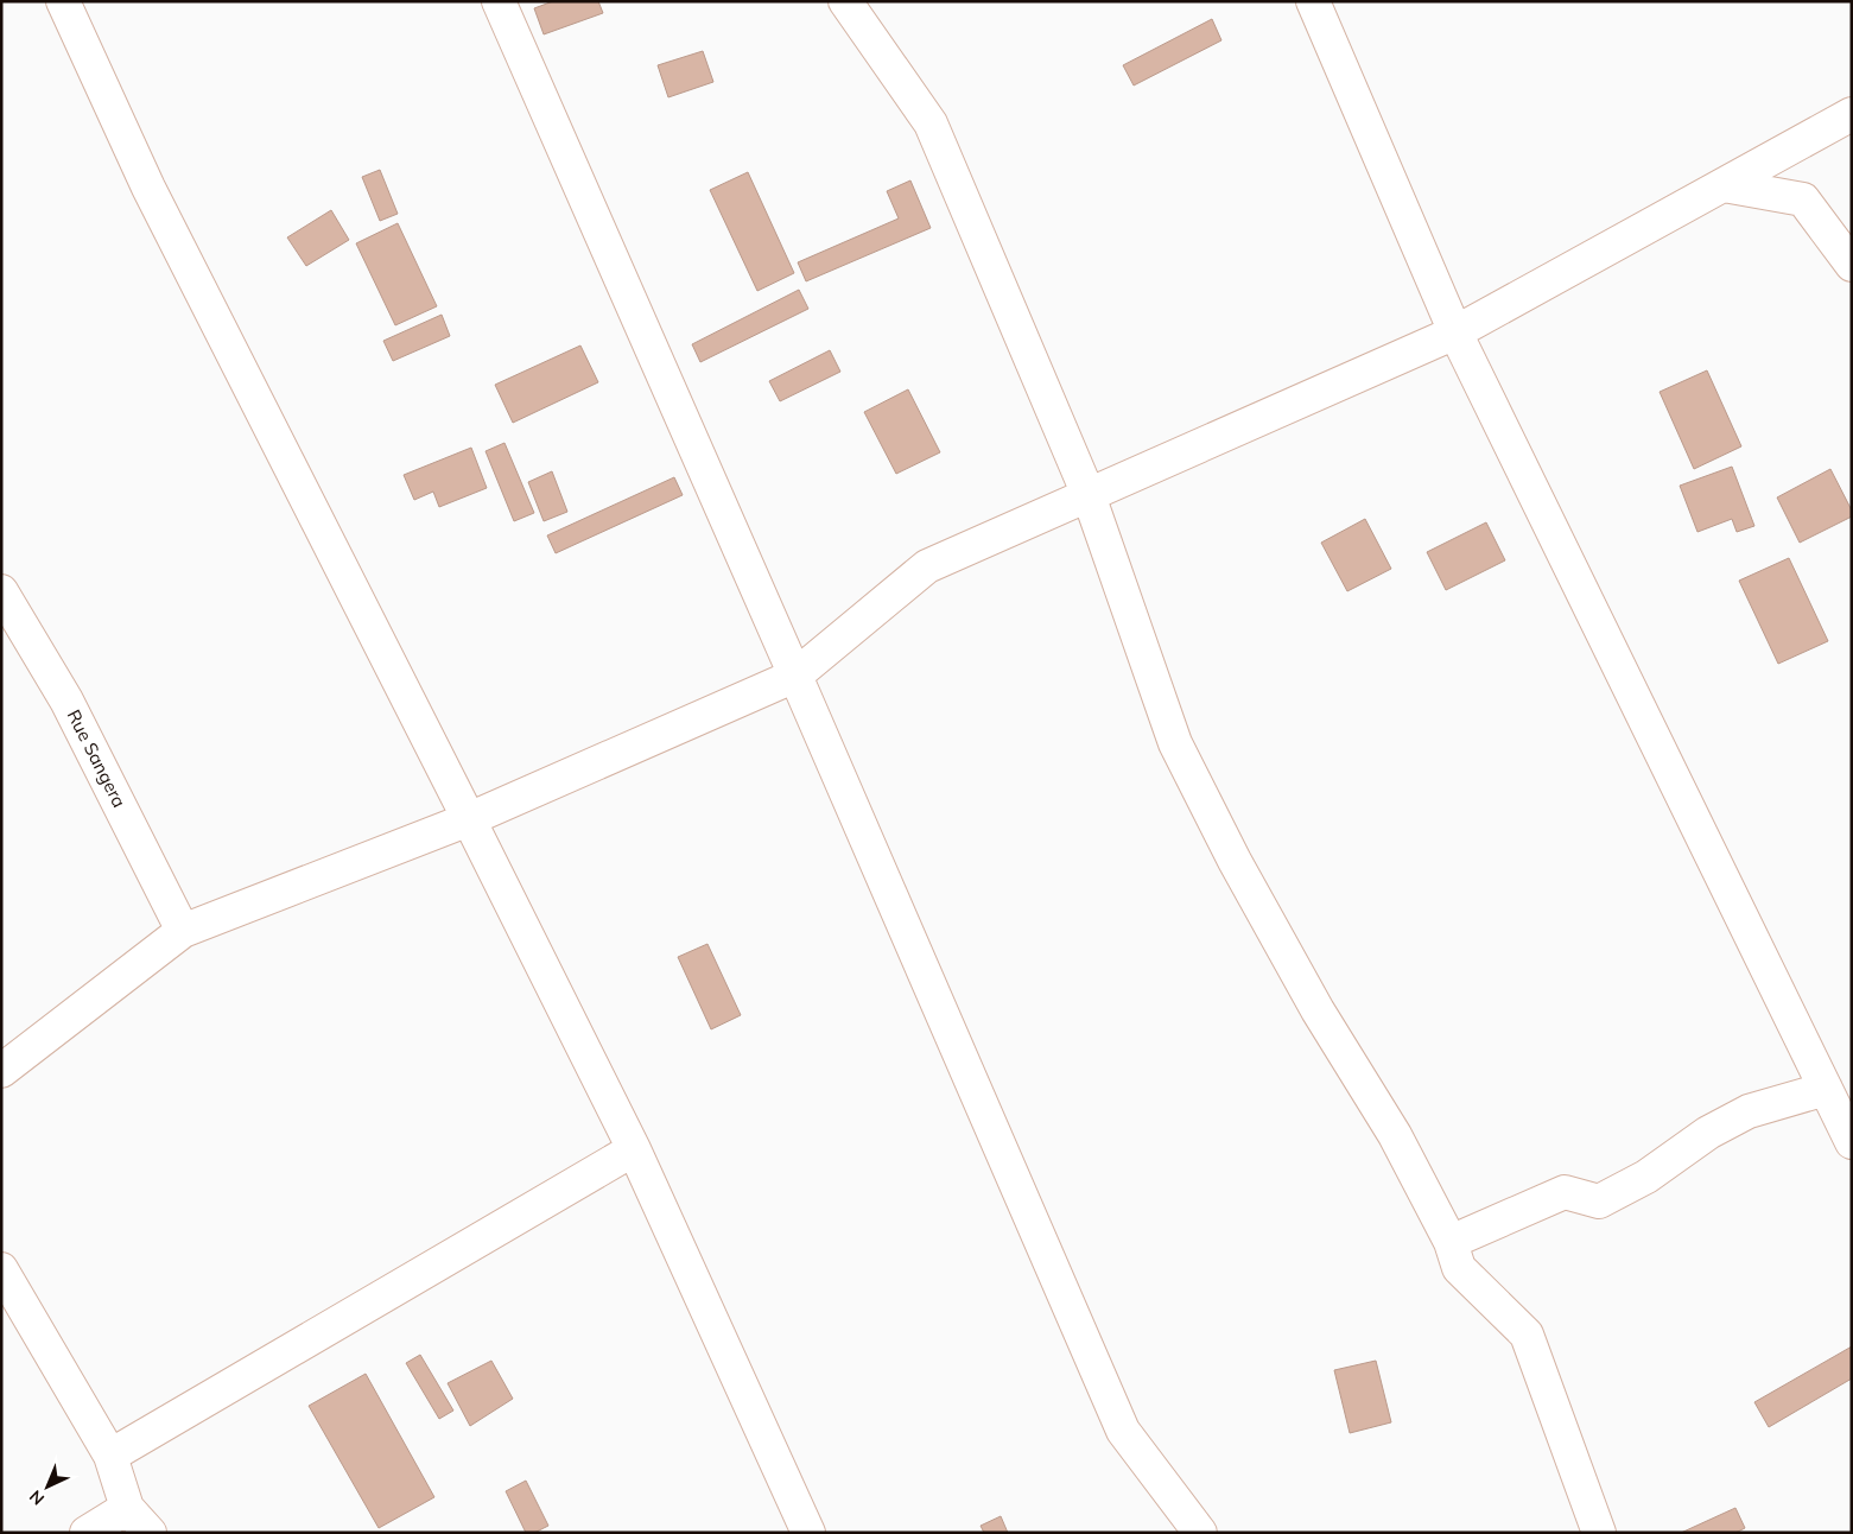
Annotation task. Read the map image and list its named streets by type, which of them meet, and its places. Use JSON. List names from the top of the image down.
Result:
{
  "streets": {
    "street": ["Rue Sangera"]
  },
  "north": "bottom left"
}
